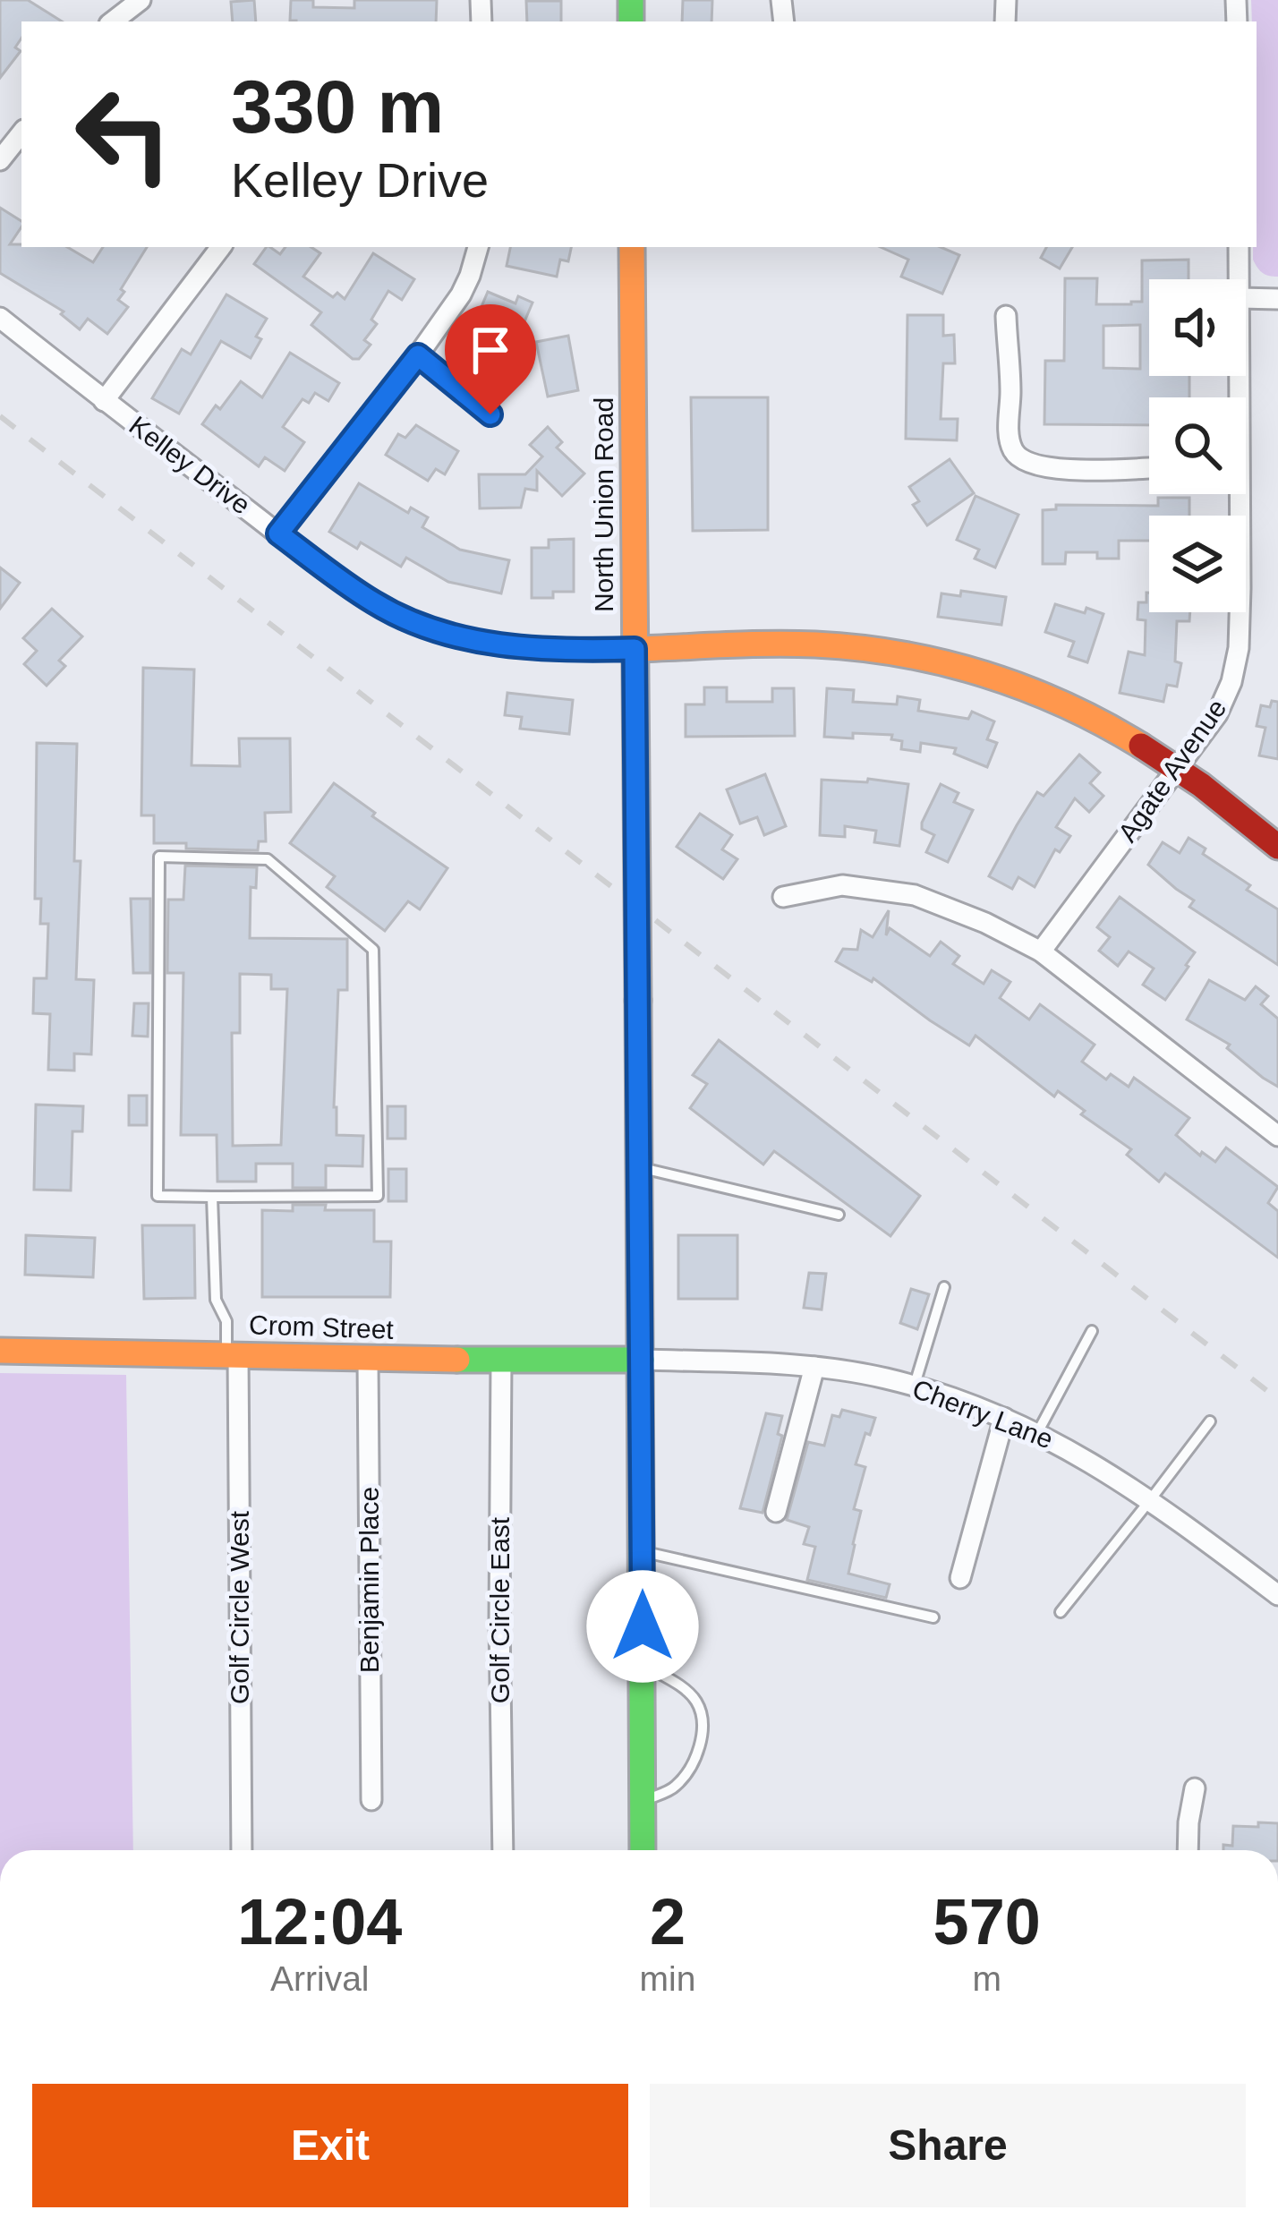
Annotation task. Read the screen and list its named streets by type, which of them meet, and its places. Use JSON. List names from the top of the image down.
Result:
{
  "streets": {
    "street": [
      "Kelley Drive",
      "North Union Road",
      "Agate Avenue",
      "Crom Street",
      "Cherry Lane",
      "Benjamin Place",
      "Golf Circle West",
      "Golf Circle East"
    ]
  },
  "crossings": [
    ["Kelley Drive", "North Union Road"],
    ["North Union Road", "Crom Street"],
    ["North Union Road", "Cherry Lane"],
    ["Crom Street", "Cherry Lane"],
    ["Crom Street", "Benjamin Place"],
    ["Crom Street", "Golf Circle West"],
    ["Crom Street", "Golf Circle East"]
  ],
  "page": {
    "turn": ["330 m", "Kelley Drive"],
    "eta": [
      "12:04",
      "Arrival",
      "2",
      "min",
      "570",
      "m"
    ],
    "buttons": ["Exit", "Share"]
  }
}
